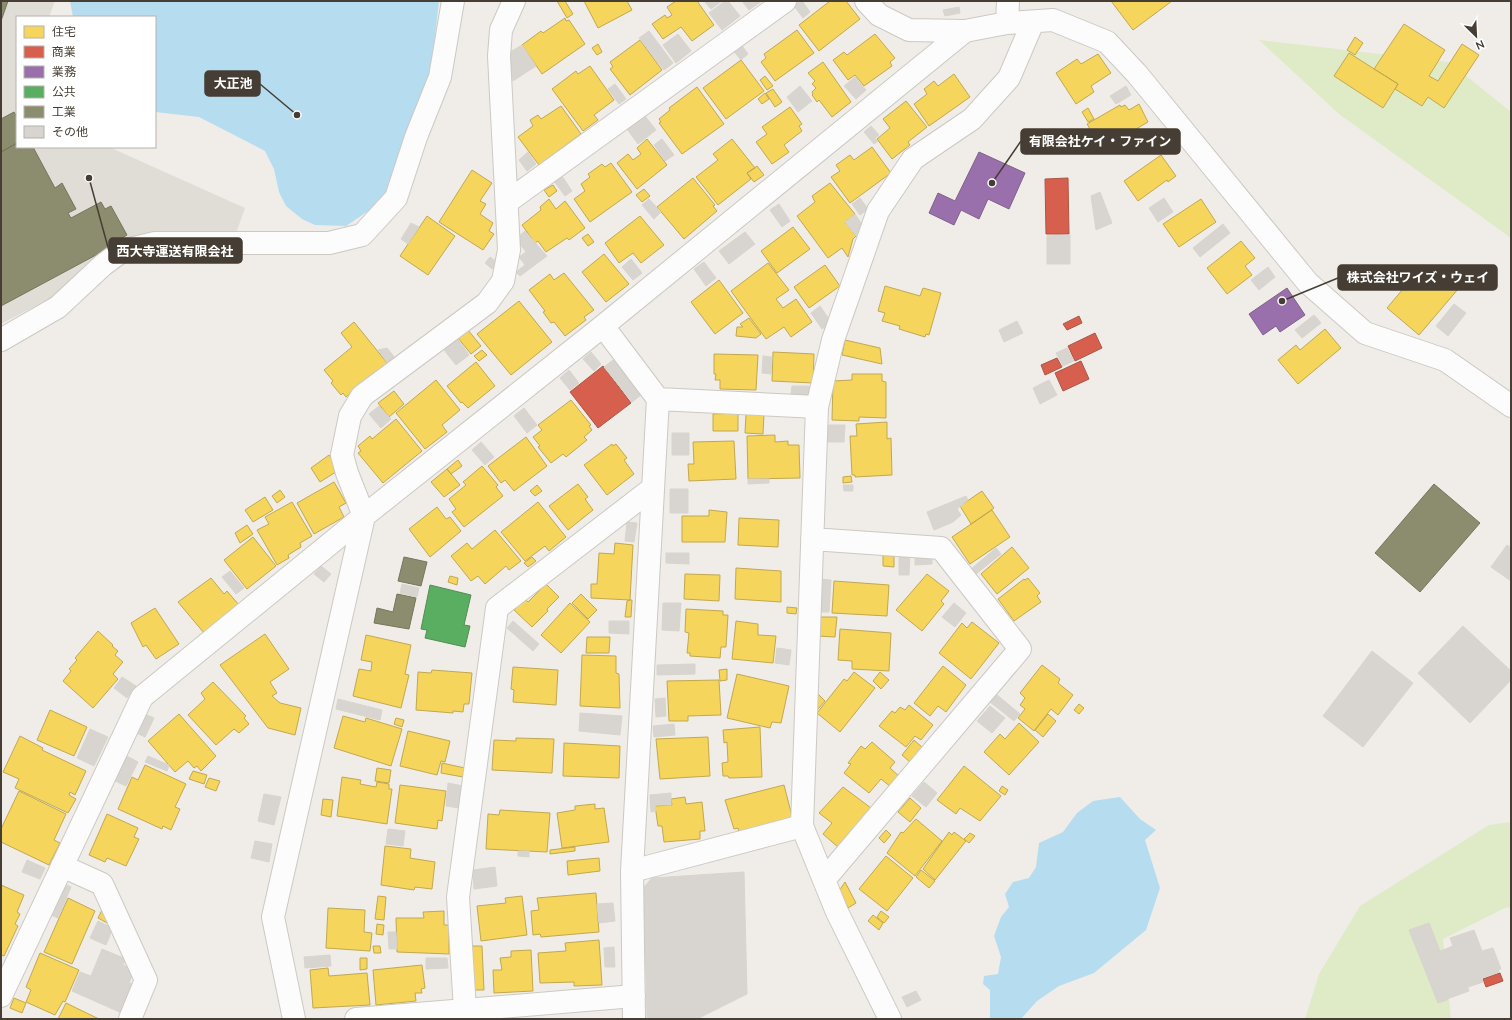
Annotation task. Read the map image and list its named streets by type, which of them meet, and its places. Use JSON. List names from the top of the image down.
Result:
{
  "places": [
    "大正池",
    "西大寺運送有限会社",
    "有限会社ケイ・ファイン",
    "株式会社ワイズ・ウェイ"
  ],
  "legend": [
    "住宅",
    "商業",
    "業務",
    "公共",
    "工業",
    "その他"
  ],
  "north": "bottom right"
}
